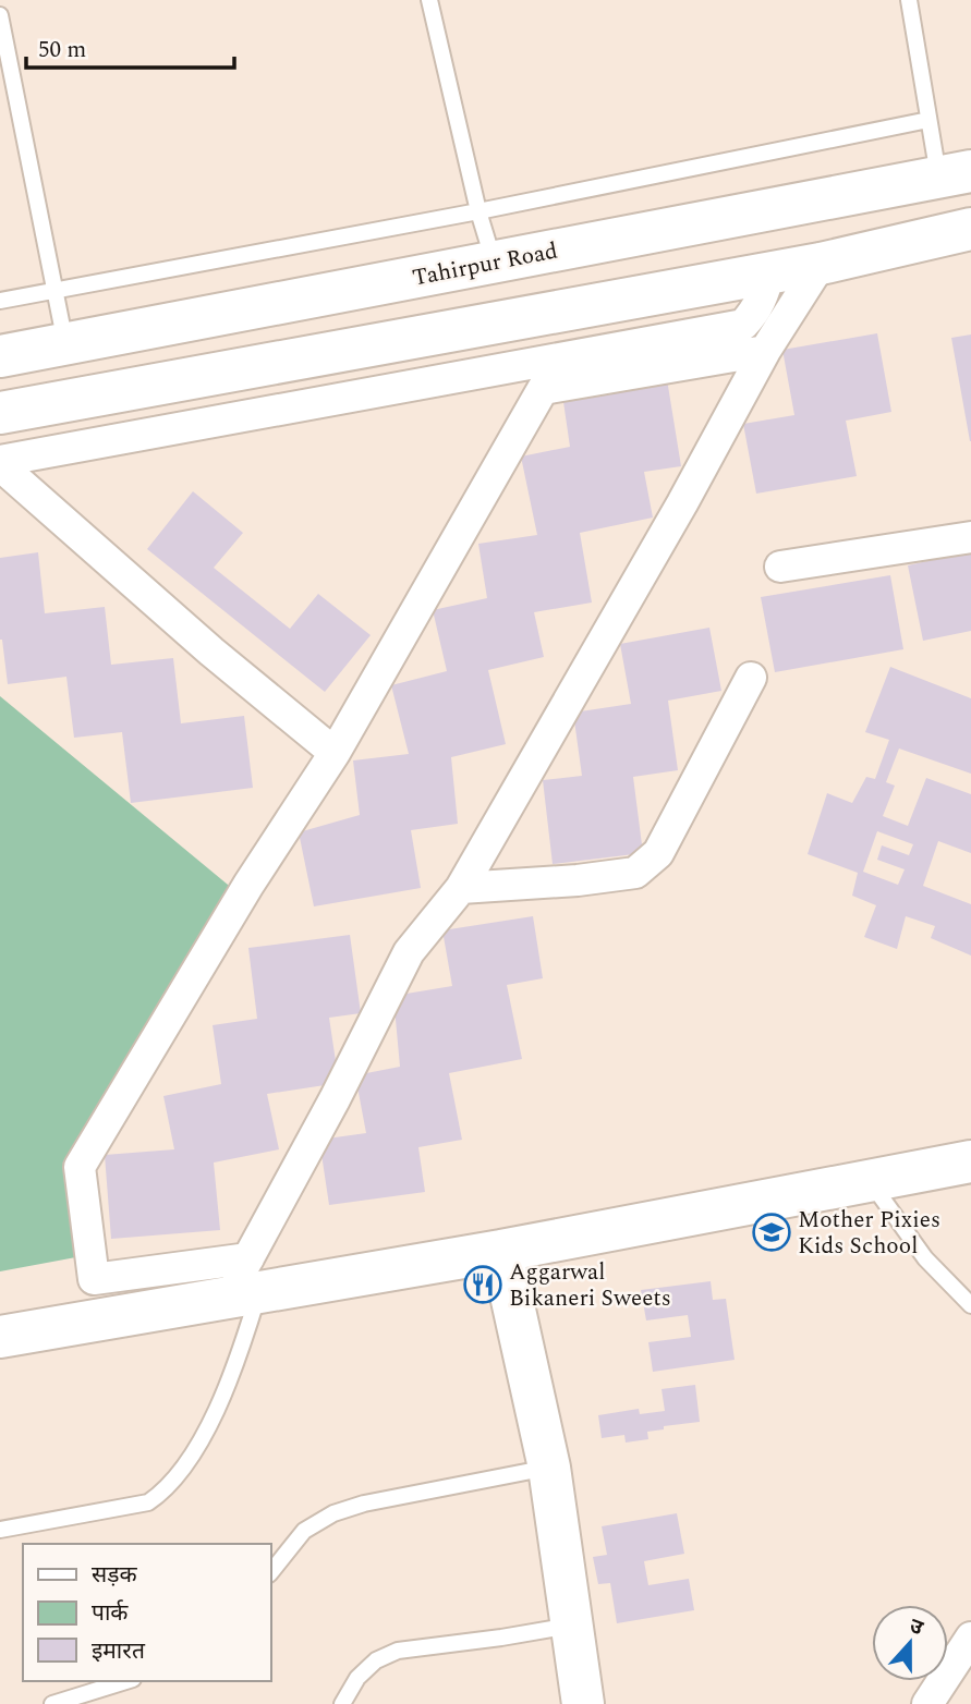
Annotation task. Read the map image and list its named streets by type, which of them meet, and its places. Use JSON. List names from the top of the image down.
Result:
{
  "streets": {
    "main road": ["Tahirpur Road"]
  },
  "places": {
    "school or university": ["Mother Pixies Kids School"],
    "restaurant": ["Aggarwal Bikaneri Sweets"]
  },
  "legend": ["सड़क", "पार्क", "इमारत"],
  "scale_bar": "50 m",
  "north": "top"
}
